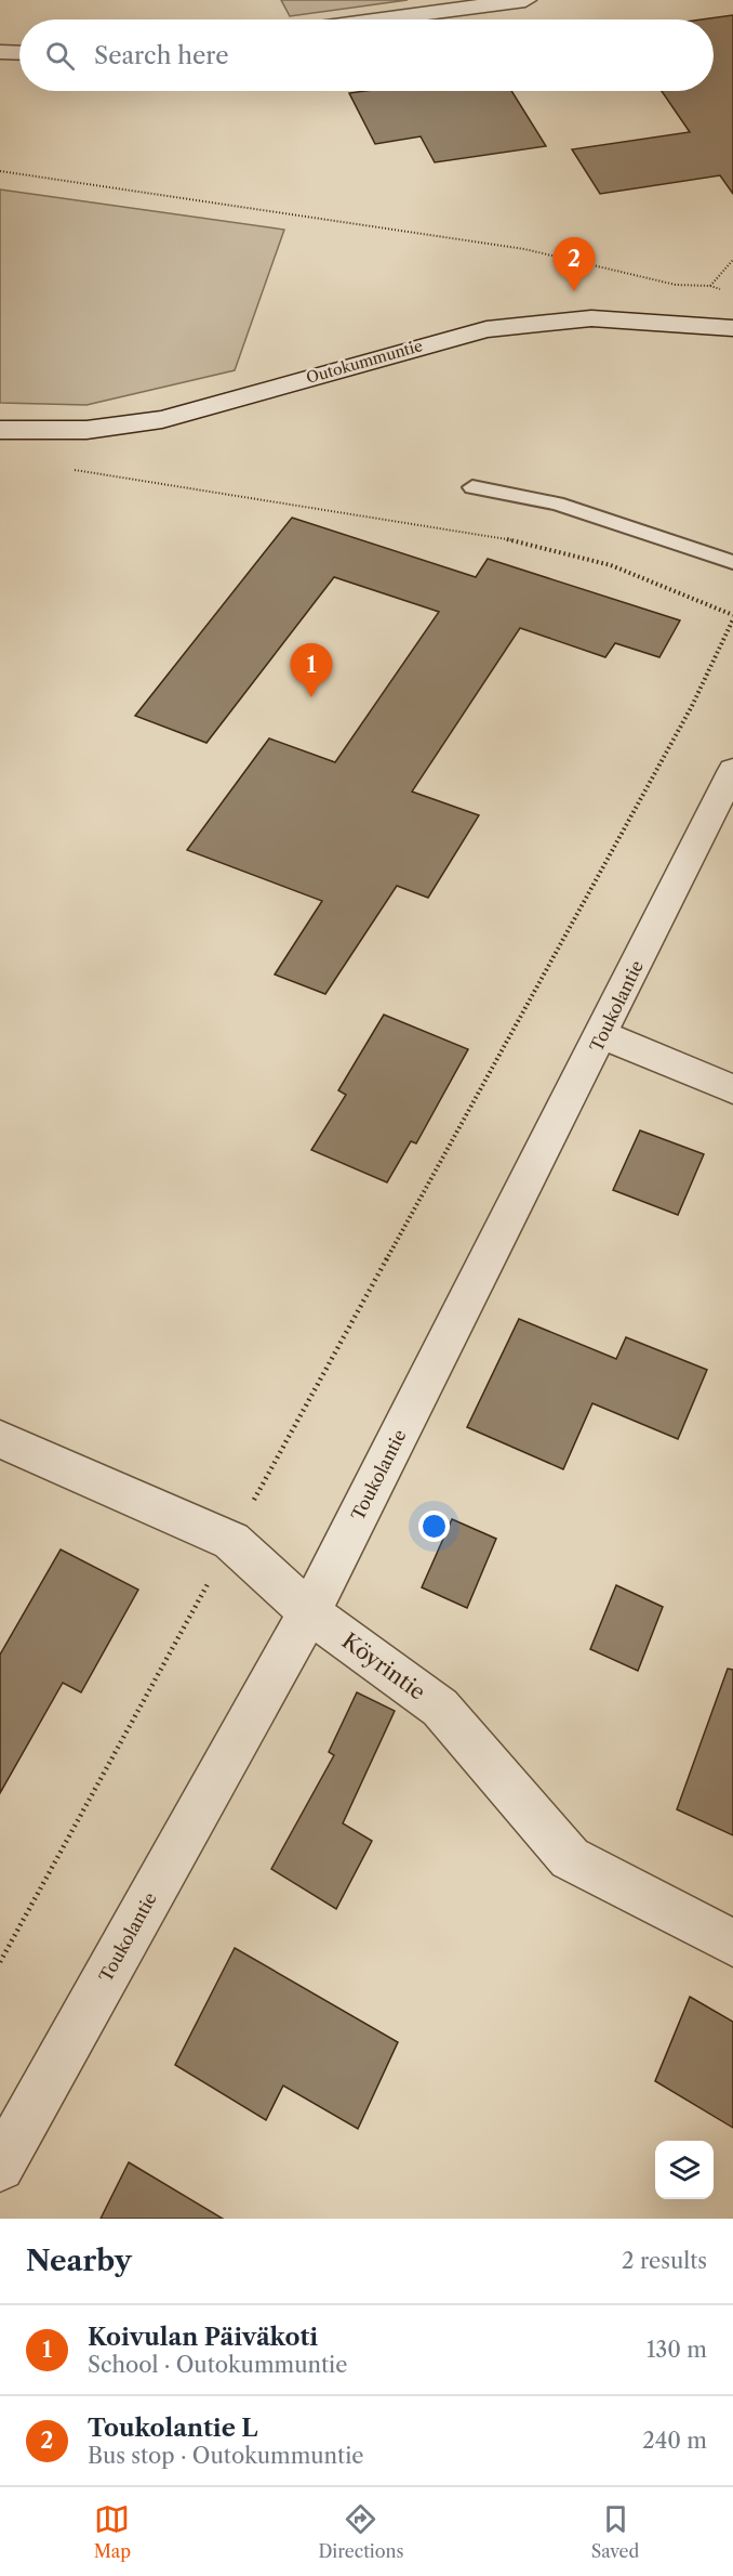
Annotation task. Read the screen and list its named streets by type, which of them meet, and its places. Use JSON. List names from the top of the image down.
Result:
{
  "streets": {
    "street": ["Outokummuntie", "Toukolantie", "Köyrintie"]
  },
  "crossings": [
    ["Toukolantie", "Köyrintie"]
  ],
  "page": {
    "search": "Search here",
    "pins": ["2", "1"],
    "heading": ["Nearby", "2 results"],
    "list": [
      {
        "mark": "1",
        "name": "Koivulan Päiväkoti",
        "note": "School · Outokummuntie",
        "value": "130 m"
      },
      {
        "mark": "2",
        "name": "Toukolantie L",
        "note": "Bus stop · Outokummuntie",
        "value": "240 m"
      }
    ],
    "nav": ["Map", "Directions", "Saved"]
  }
}
